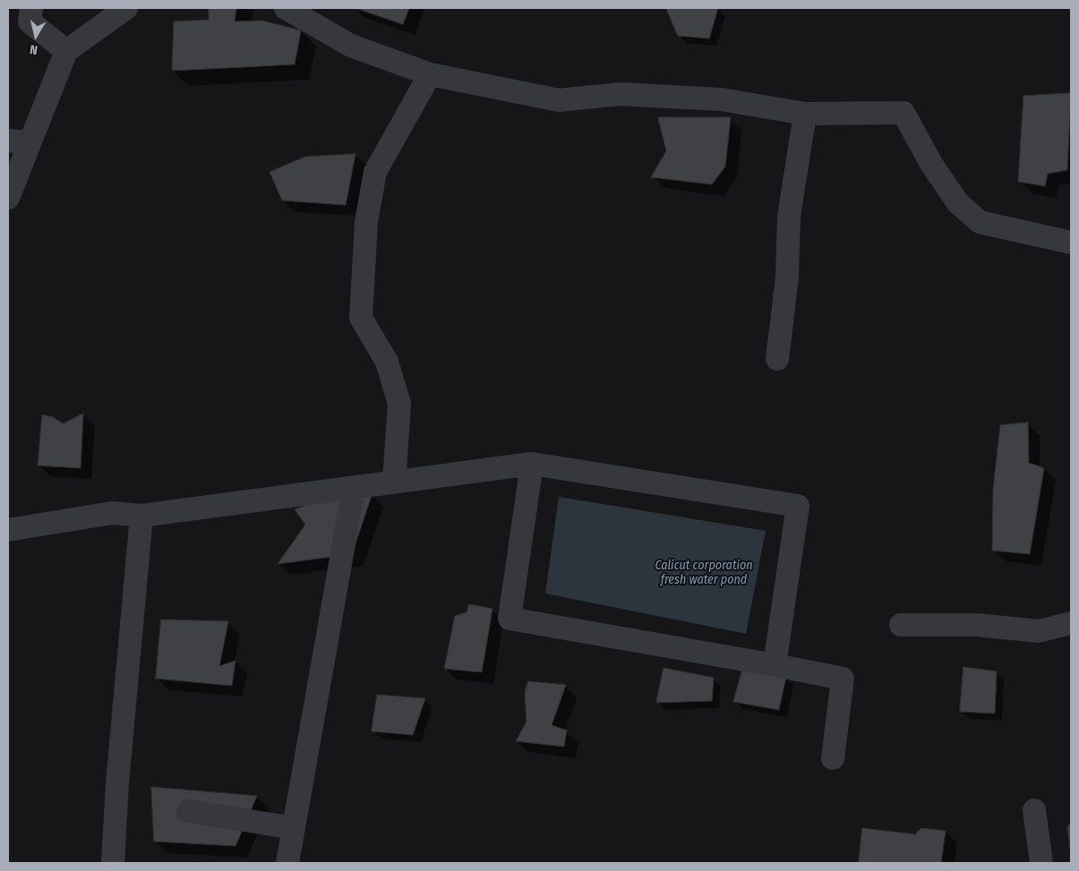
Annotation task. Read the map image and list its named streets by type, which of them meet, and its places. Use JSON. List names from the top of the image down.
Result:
{
  "water": ["Calicut corporation fresh water pond"],
  "north": "bottom"
}
